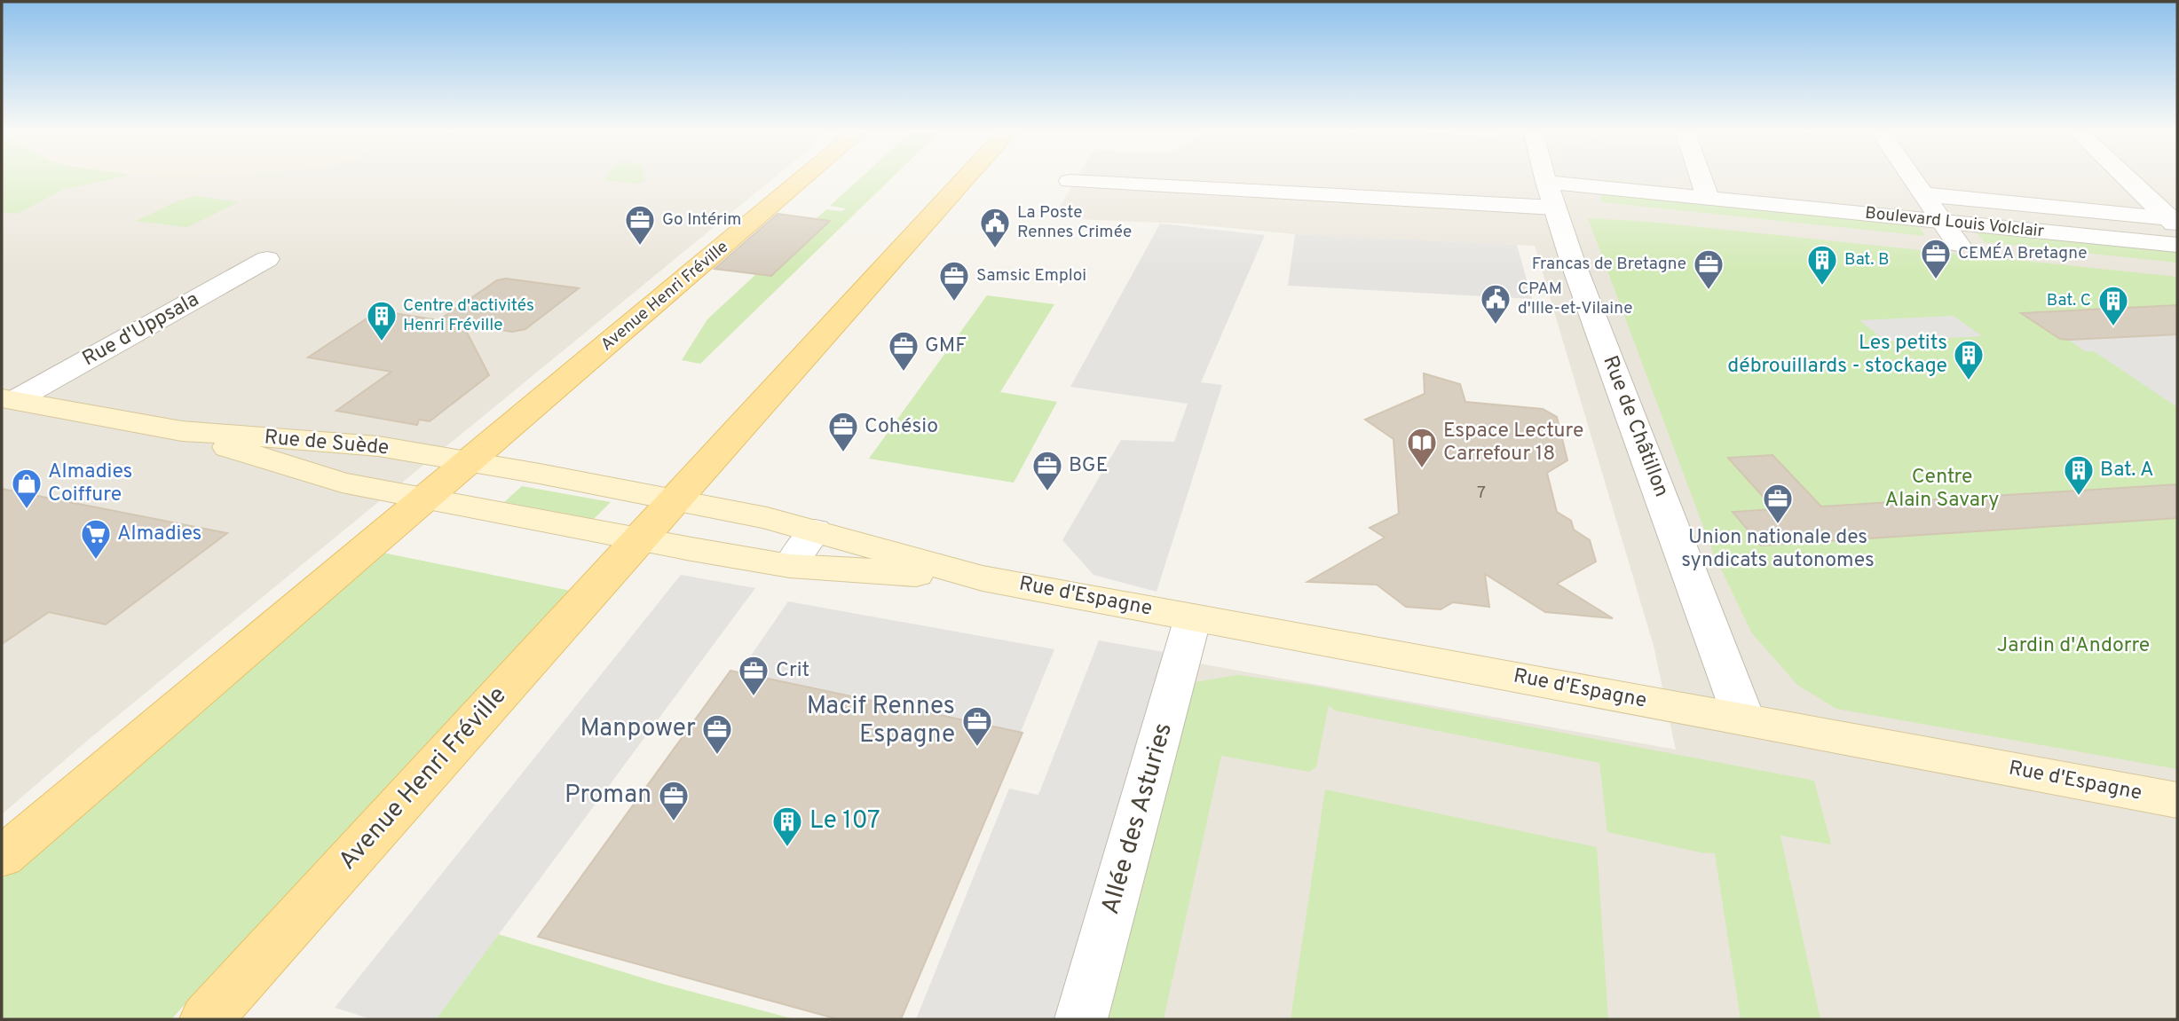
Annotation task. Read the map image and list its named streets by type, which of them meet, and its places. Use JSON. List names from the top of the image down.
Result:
{
  "streets": {
    "main road": ["Avenue Henri Fréville", "Rue de Suède", "Rue d'Espagne"],
    "street": [
      "Boulevard Louis Volclair",
      "Rue d'Uppsala",
      "Rue de Châtillon",
      "Allée des Asturies"
    ]
  },
  "crossings": [
    ["Boulevard Louis Volclair", "Rue de Châtillon"],
    ["Avenue Henri Fréville", "Rue de Suède"],
    ["Avenue Henri Fréville", "Rue d'Espagne"],
    ["Rue d'Uppsala", "Rue de Suède"],
    ["Rue de Châtillon", "Rue d'Espagne"],
    ["Rue d'Espagne", "Allée des Asturies"]
  ],
  "parks": ["Centre Alain Savary", "Jardin d'Andorre"],
  "places": {
    "office": [
      "Go Intérim",
      "CEMÉA Bretagne",
      "Francas de Bretagne",
      "Samsic Emploi",
      "GMF",
      "Cohésio",
      "BGE",
      "Union nationale des syndicats autonomes",
      "Crit",
      "Macif Rennes Espagne",
      "Manpower",
      "Proman"
    ],
    "public building": ["La Poste Rennes Crimée", "CPAM d'Ille-et-Vilaine"],
    "building": [
      "Bat. B",
      "Bat. C",
      "Centre d'activités Henri Fréville",
      "Les petits débrouillards - stockage",
      "Bat. A",
      "Le 107"
    ],
    "library": ["Espace Lecture Carrefour 18"],
    "shop": ["Almadies Coiffure"],
    "supermarket": ["Almadies"]
  },
  "house_numbers": ["7"]
}
